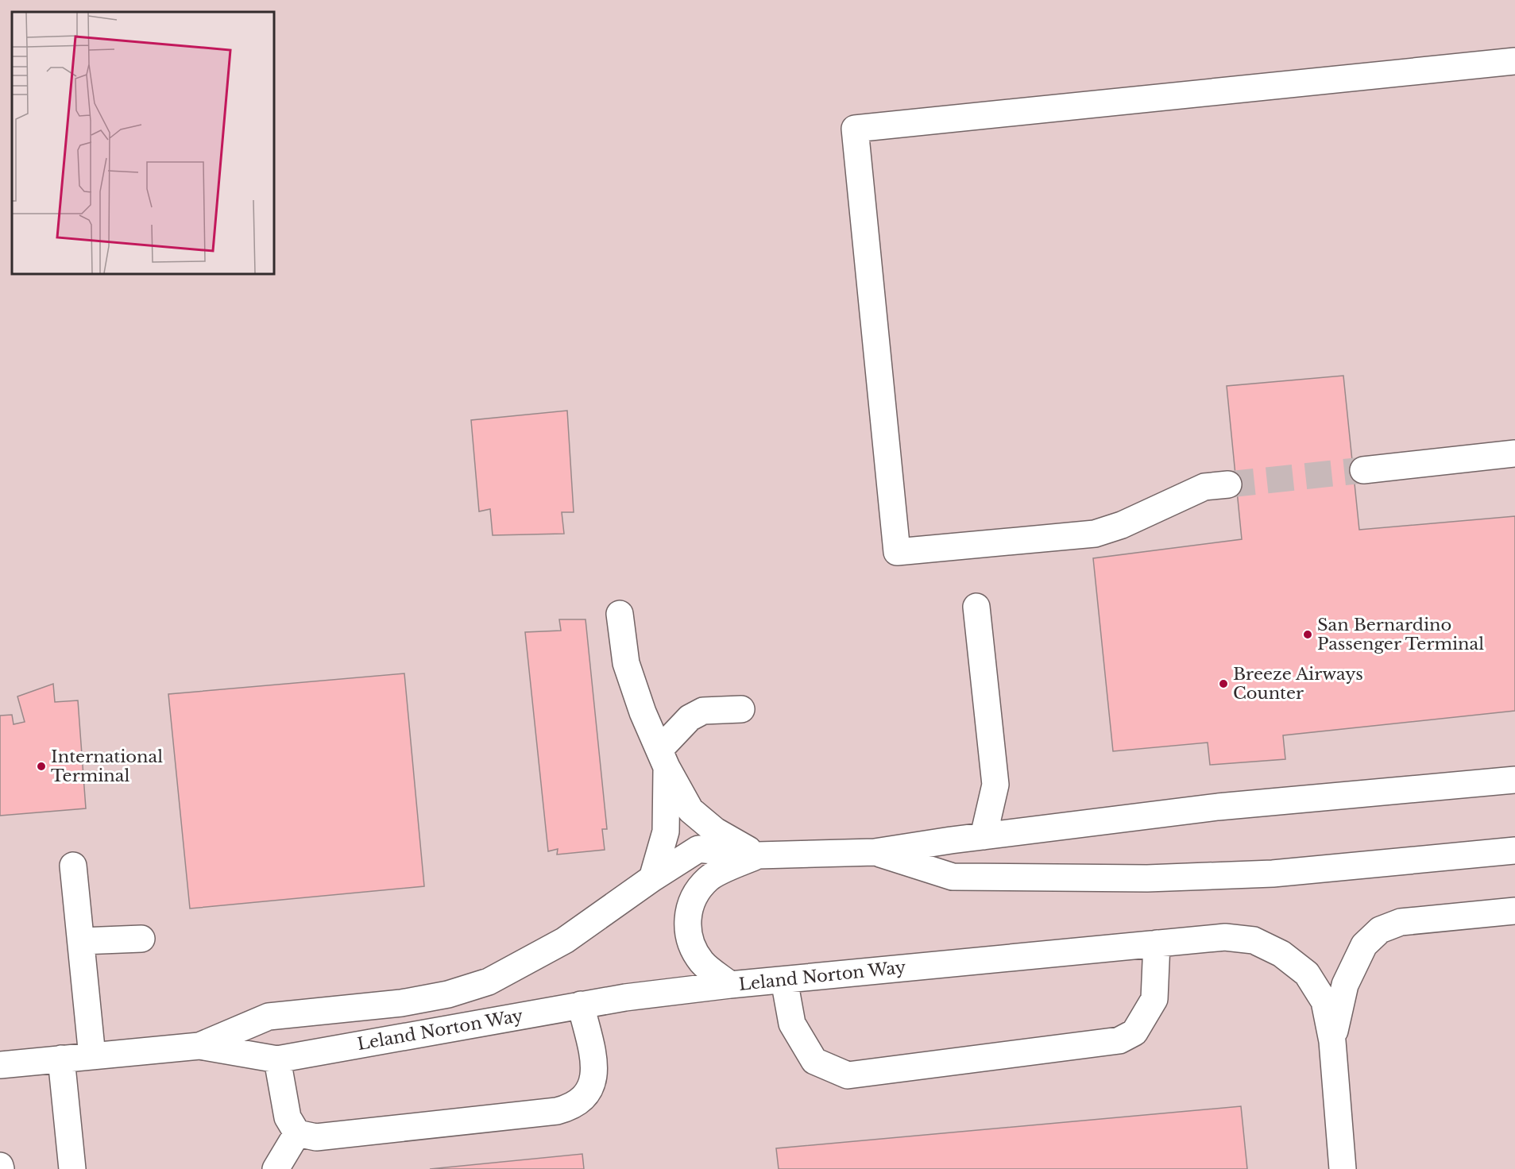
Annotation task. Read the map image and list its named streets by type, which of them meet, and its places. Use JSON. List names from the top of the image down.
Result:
{
  "streets": {
    "street": ["Leland Norton Way"]
  },
  "places": ["San Bernardino Passenger Terminal", "Breeze Airways Counter", "International Terminal"]
}
